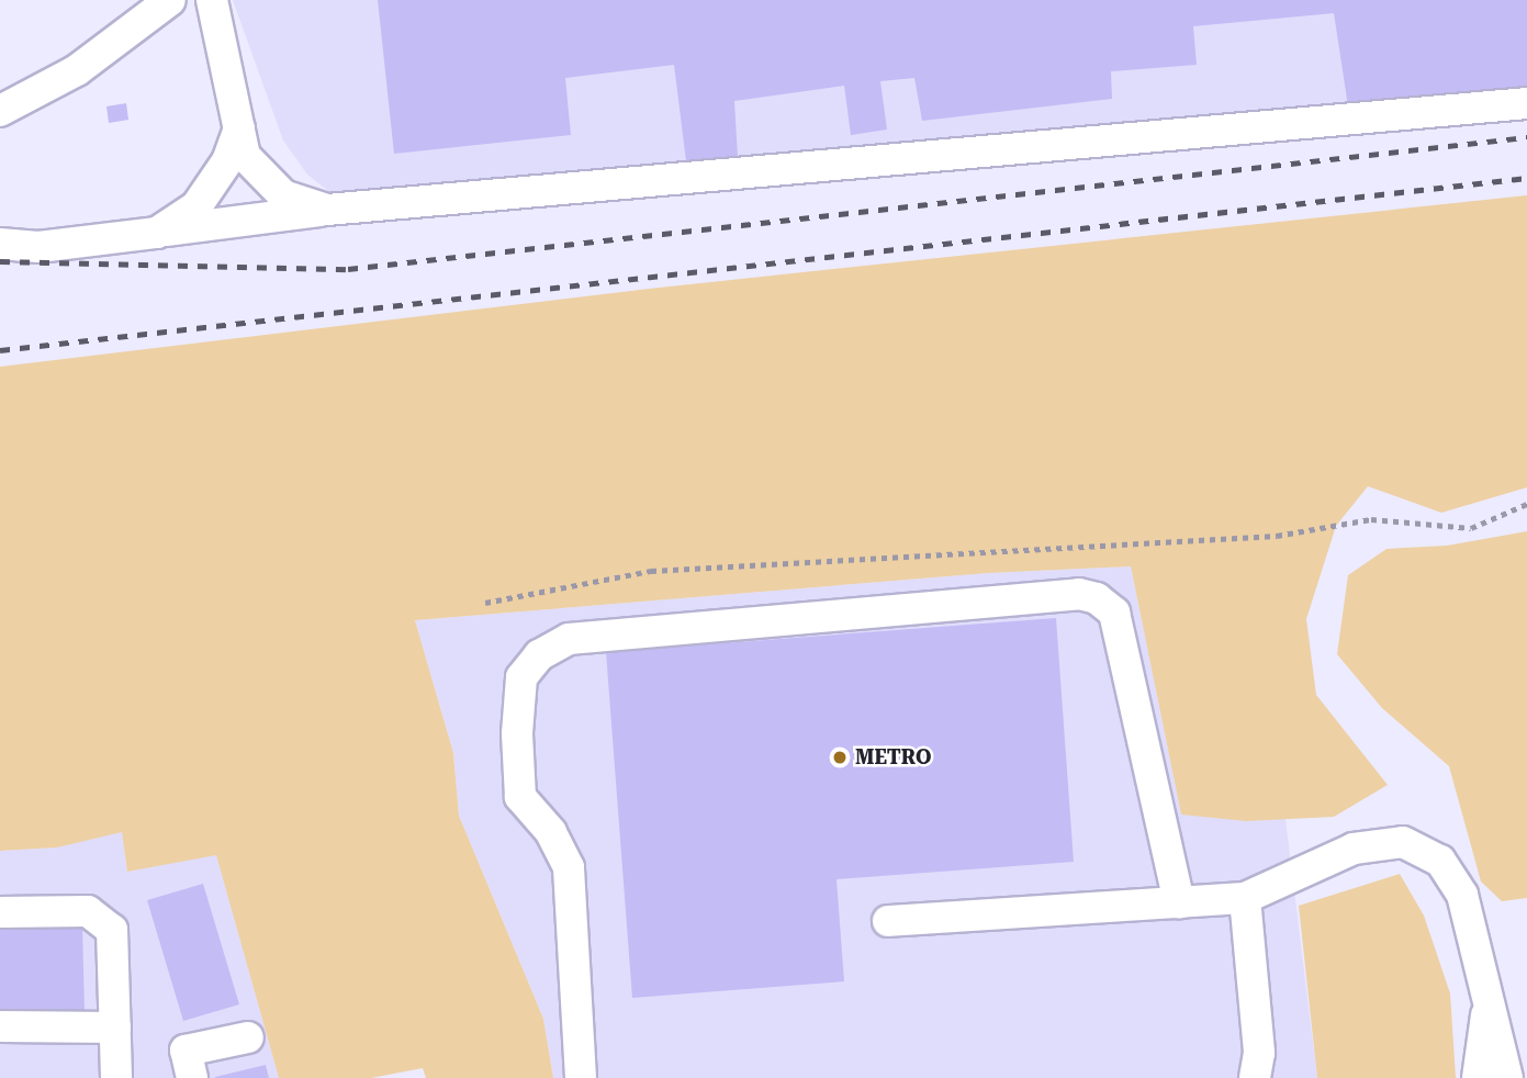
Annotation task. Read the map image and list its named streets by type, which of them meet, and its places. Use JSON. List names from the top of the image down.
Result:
{
  "places": ["METRO"]
}
